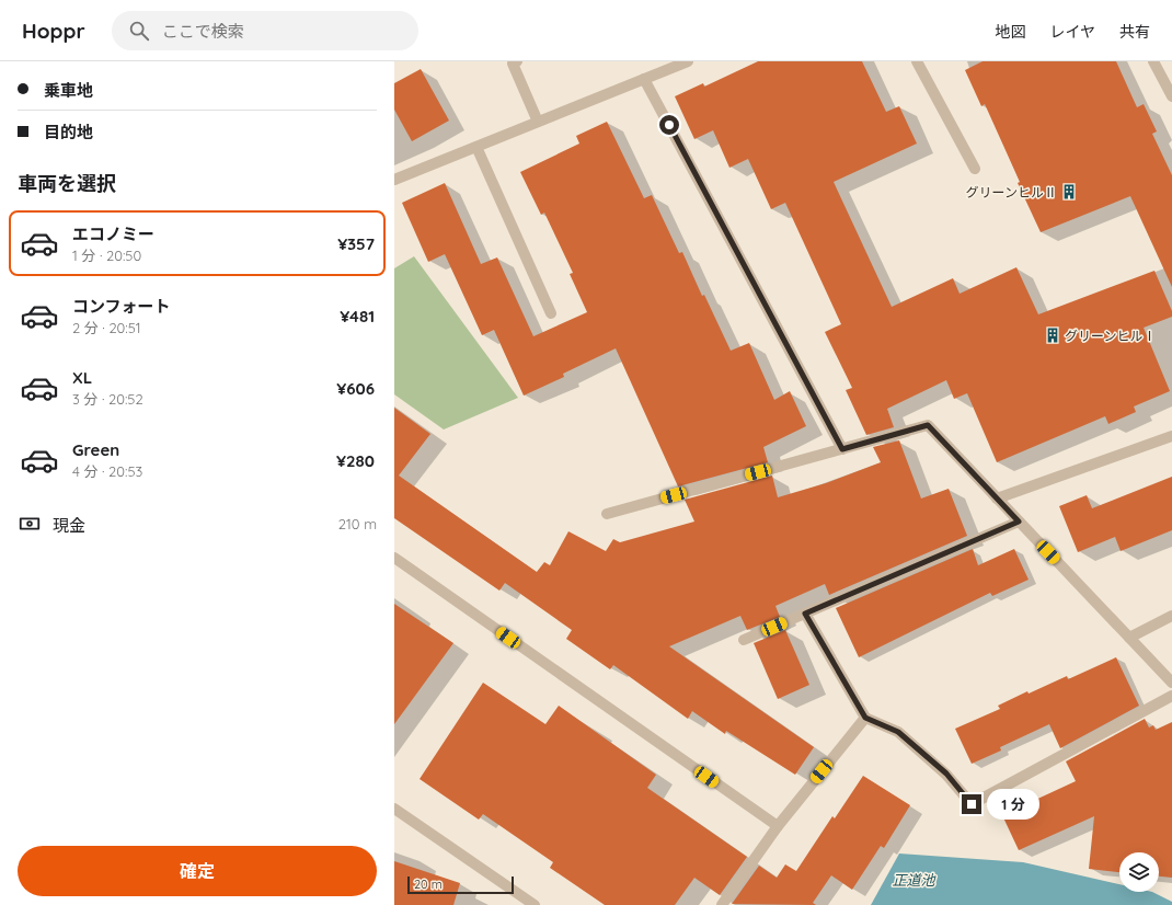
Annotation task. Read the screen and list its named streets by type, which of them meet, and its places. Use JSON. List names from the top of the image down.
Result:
{
  "water": ["正道池"],
  "places": {
    "building": ["グリーンヒルⅡ", "グリーンヒルⅠ"]
  },
  "scale_bar": "20 m",
  "page": {
    "header": "Hoppr",
    "search": "ここで検索",
    "nav": ["地図", "レイヤ", "共有"],
    "banner": ["乗車地", "目的地"],
    "heading": "車両を選択",
    "list": [
      {
        "name": "エコノミー",
        "note": "1 分 · 20:50",
        "value": "¥357"
      },
      {
        "name": "コンフォート",
        "note": "2 分 · 20:51",
        "value": "¥481"
      },
      {
        "name": "XL",
        "note": "3 分 · 20:52",
        "value": "¥606"
      },
      {
        "name": "Green",
        "note": "4 分 · 20:53",
        "value": "¥280"
      }
    ],
    "pay": ["現金", "210 m"],
    "bubble": "1 分",
    "buttons": "確定",
    "scale": "20 m"
  }
}
